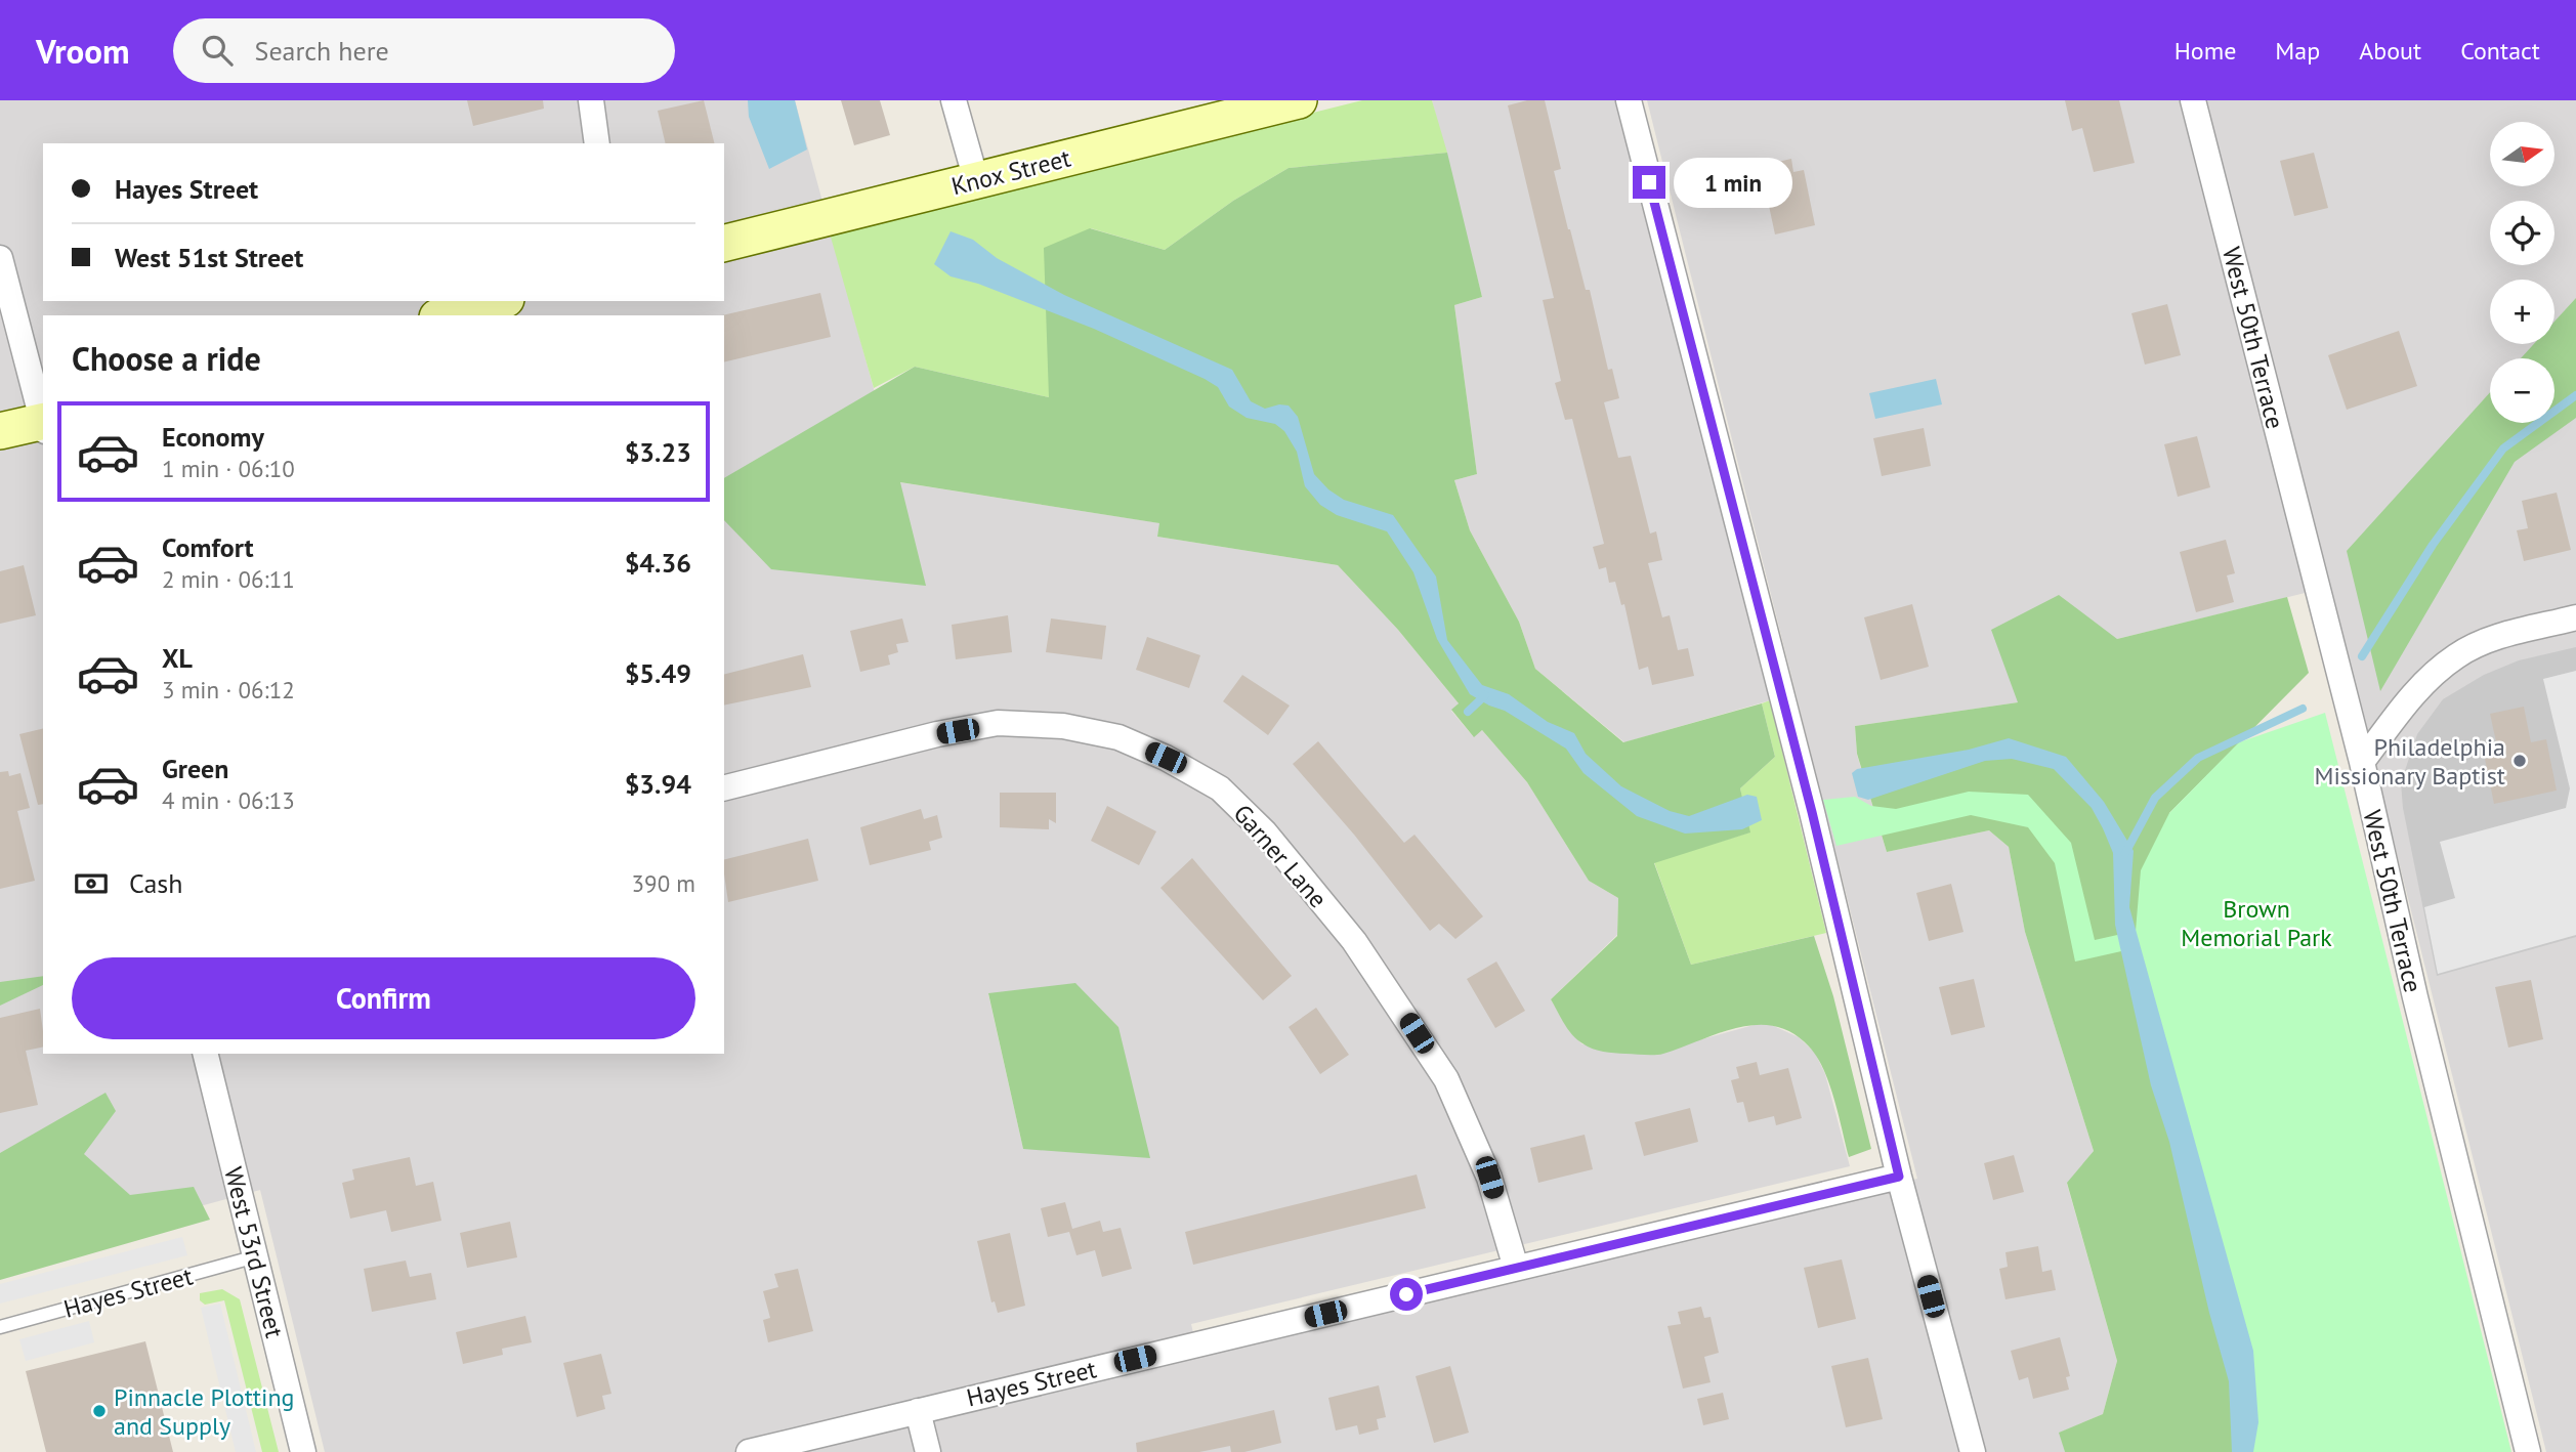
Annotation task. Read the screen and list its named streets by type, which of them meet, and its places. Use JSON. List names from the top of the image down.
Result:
{
  "streets": {
    "street": [
      "Knox Street",
      "West 50th Terrace",
      "Garner Lane",
      "West 53rd Street",
      "Hayes Street"
    ]
  },
  "crossings": [
    ["Garner Lane", "Hayes Street"],
    ["West 53rd Street", "Hayes Street"]
  ],
  "parks": ["Brown Memorial Park"],
  "places": ["Philadelphia Missionary Baptist", "Pinnacle Plotting and Supply"],
  "north": "right",
  "page": {
    "header": "Vroom",
    "search": "Search here",
    "nav": [
      "Home",
      "Map",
      "About",
      "Contact"
    ],
    "map_buttons": ["+", "−"],
    "banner": ["Hayes Street", "West 51st Street"],
    "bubble": "1 min",
    "heading": "Choose a ride",
    "list": [
      {
        "name": "Economy",
        "note": "1 min · 06:10",
        "value": "$3.23"
      },
      {
        "name": "Comfort",
        "note": "2 min · 06:11",
        "value": "$4.36"
      },
      {
        "name": "XL",
        "note": "3 min · 06:12",
        "value": "$5.49"
      },
      {
        "name": "Green",
        "note": "4 min · 06:13",
        "value": "$3.94"
      }
    ],
    "pay": ["Cash", "390 m"],
    "buttons": "Confirm"
  }
}
